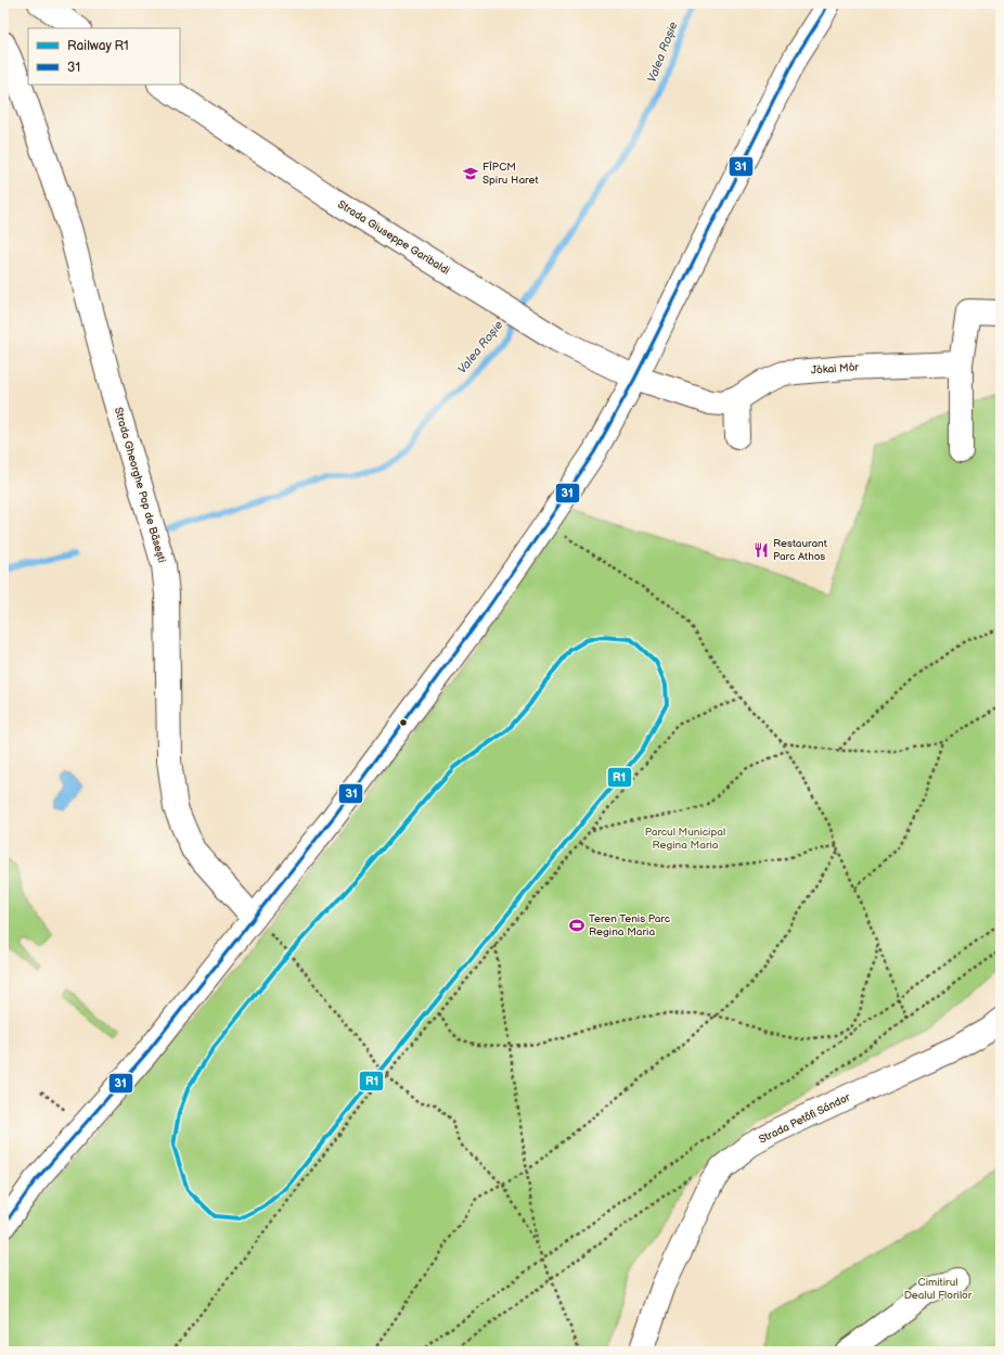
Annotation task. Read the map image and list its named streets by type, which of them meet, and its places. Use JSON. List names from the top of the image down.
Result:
{
  "streets": {
    "street": [
      "Strada Giuseppe Garibaldi",
      "Jókai Mór",
      "Strada Gheorghe Pop de Băsești",
      "Strada Petőfi Sándor"
    ]
  },
  "crossings": [
    ["Strada Giuseppe Garibaldi", "Jókai Mór"]
  ],
  "water": ["Valea Roșie"],
  "parks": ["Parcul Municipal Regina Maria", "Cimitirul Dealul Florilor"],
  "places": {
    "school or university": ["FÎPCM Spiru Haret"],
    "restaurant": ["Restaurant Parc Athos"],
    "sports": ["Teren Tenis Parc Regina Maria"]
  },
  "lines": ["transit line 31", "rail line R1"],
  "legend": ["Railway R1", "31"]
}
